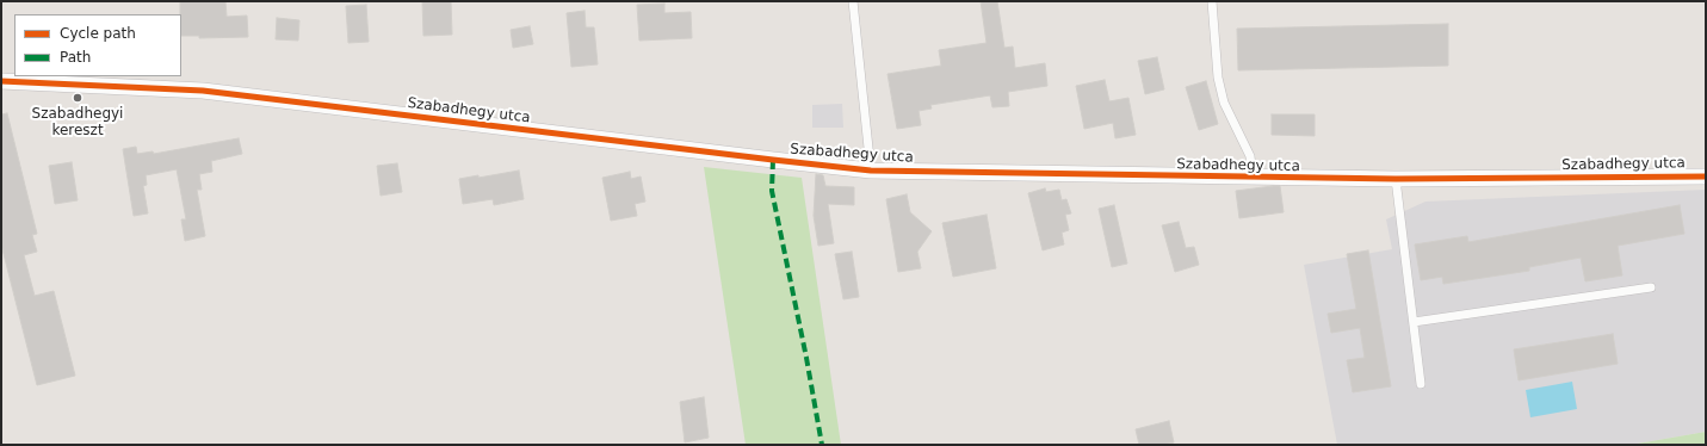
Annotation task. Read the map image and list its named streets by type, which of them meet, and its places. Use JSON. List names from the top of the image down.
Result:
{
  "streets": {
    "street": ["Szabadhegy utca"]
  },
  "places": ["Szabadhegyi kereszt"],
  "legend": ["Cycle path", "Path"]
}
